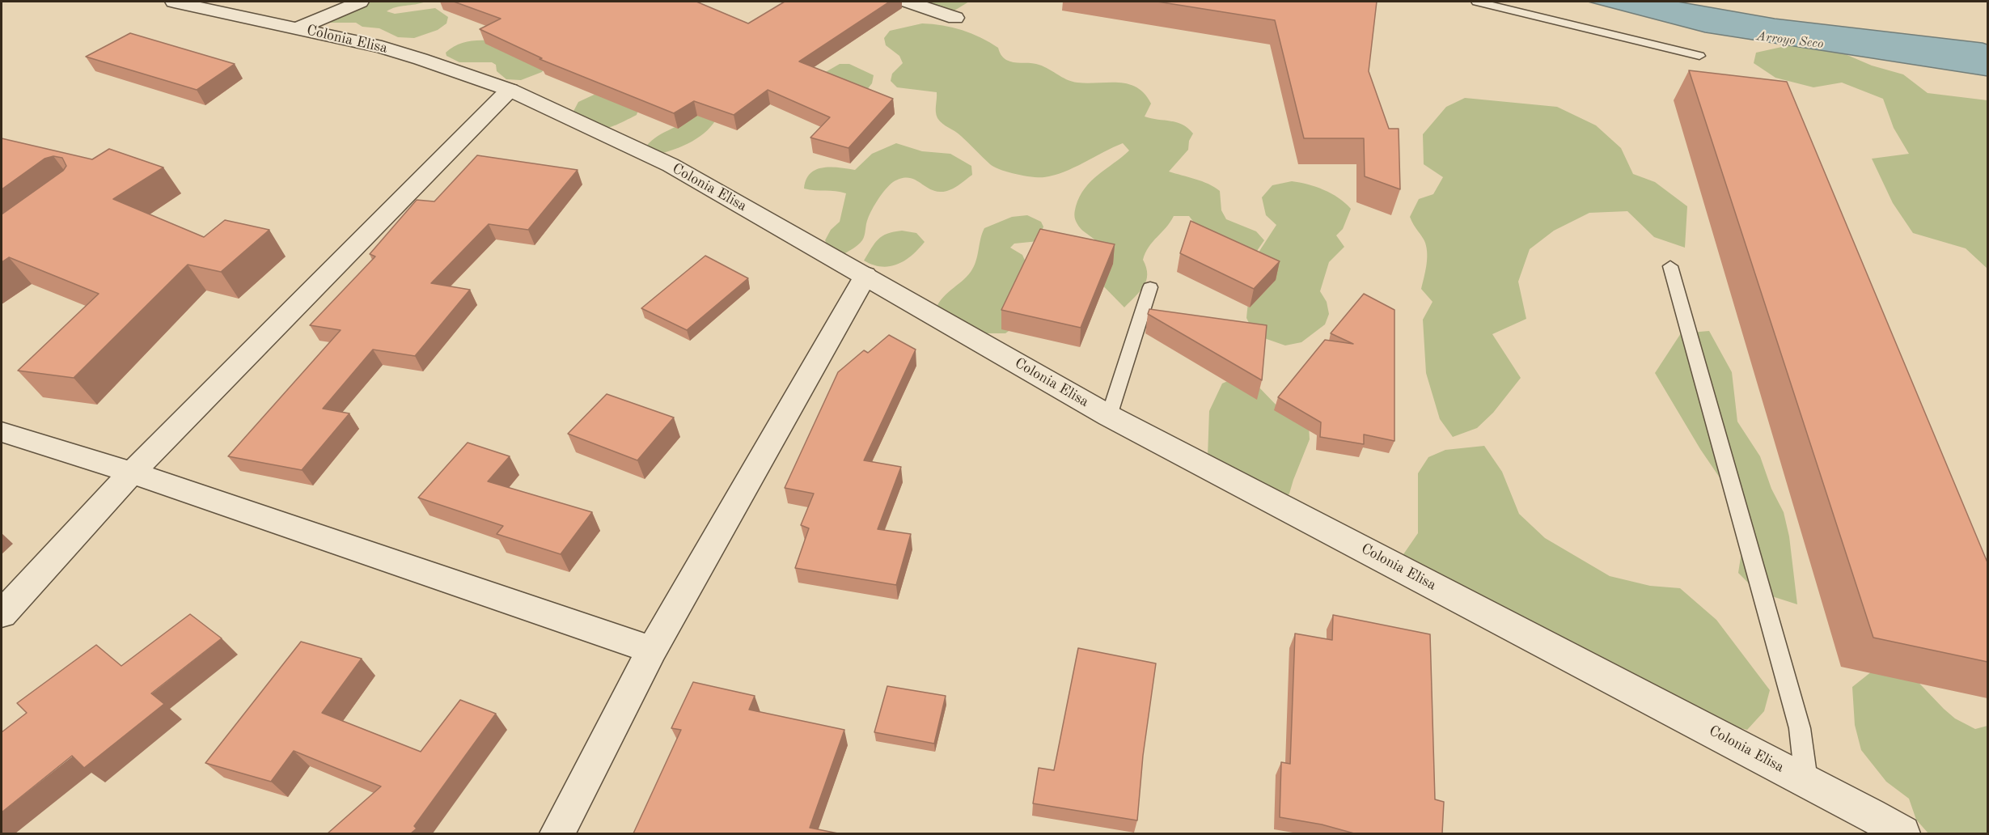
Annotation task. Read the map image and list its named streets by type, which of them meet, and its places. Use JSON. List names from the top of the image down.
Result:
{
  "streets": {
    "street": ["Colonia Elisa"]
  },
  "water": ["Arroyo Seco"]
}
